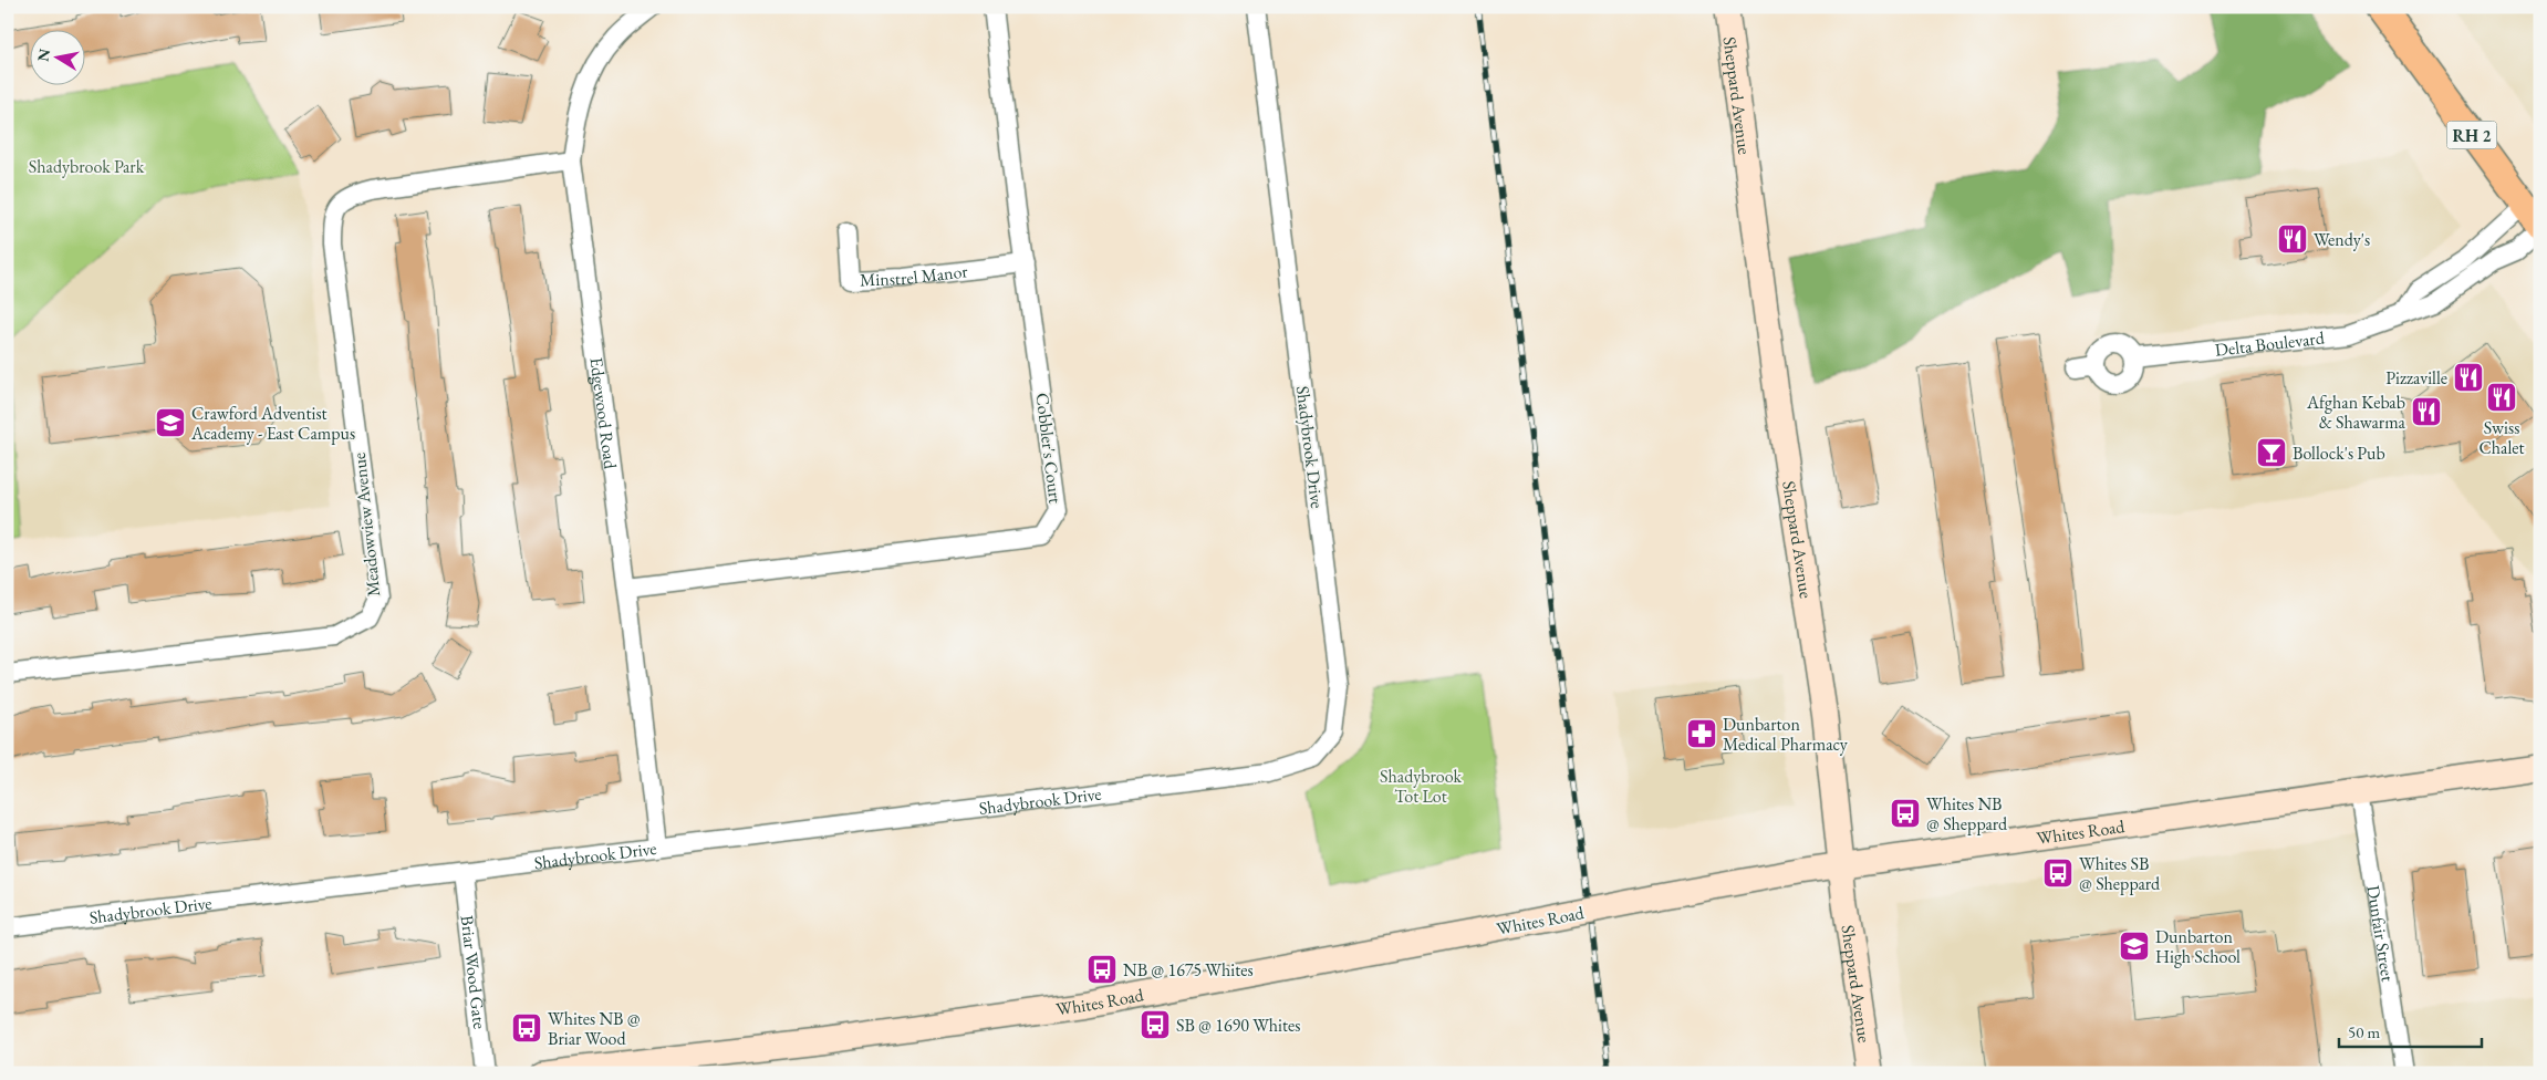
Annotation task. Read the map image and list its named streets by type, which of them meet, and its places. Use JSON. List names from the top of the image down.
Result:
{
  "streets": {
    "main road": ["Sheppard Avenue", "RH 2", "Whites Road"],
    "street": [
      "Minstrel Manor",
      "Delta Boulevard",
      "Edgewood Road",
      "Shadybrook Drive",
      "Cobbler's Court",
      "Meadowview Avenue",
      "Dunfair Street",
      "Briar Wood Gate"
    ]
  },
  "crossings": [
    ["Sheppard Avenue", "Whites Road"],
    ["Minstrel Manor", "Cobbler's Court"],
    ["Edgewood Road", "Shadybrook Drive"],
    ["Edgewood Road", "Cobbler's Court"],
    ["Edgewood Road", "Meadowview Avenue"],
    ["Shadybrook Drive", "Briar Wood Gate"],
    ["Whites Road", "Dunfair Street"]
  ],
  "parks": ["Shadybrook Park", "Shadybrook Tot Lot"],
  "places": {
    "restaurant": [
      "Wendy's",
      "Pizzaville",
      "Swiss Chalet",
      "Afghan Kebab & Shawarma"
    ],
    "school or university": ["Crawford Adventist Academy - East Campus", "Dunbarton High School"],
    "bar": ["Bollock's Pub"],
    "pharmacy": ["Dunbarton Medical Pharmacy"],
    "bus stop": [
      "Whites NB @ Sheppard",
      "Whites SB @ Sheppard",
      "NB @ 1675 Whites",
      "SB @ 1690 Whites",
      "Whites NB @ Briar Wood"
    ]
  },
  "scale_bar": "50 m",
  "north": "left"
}
